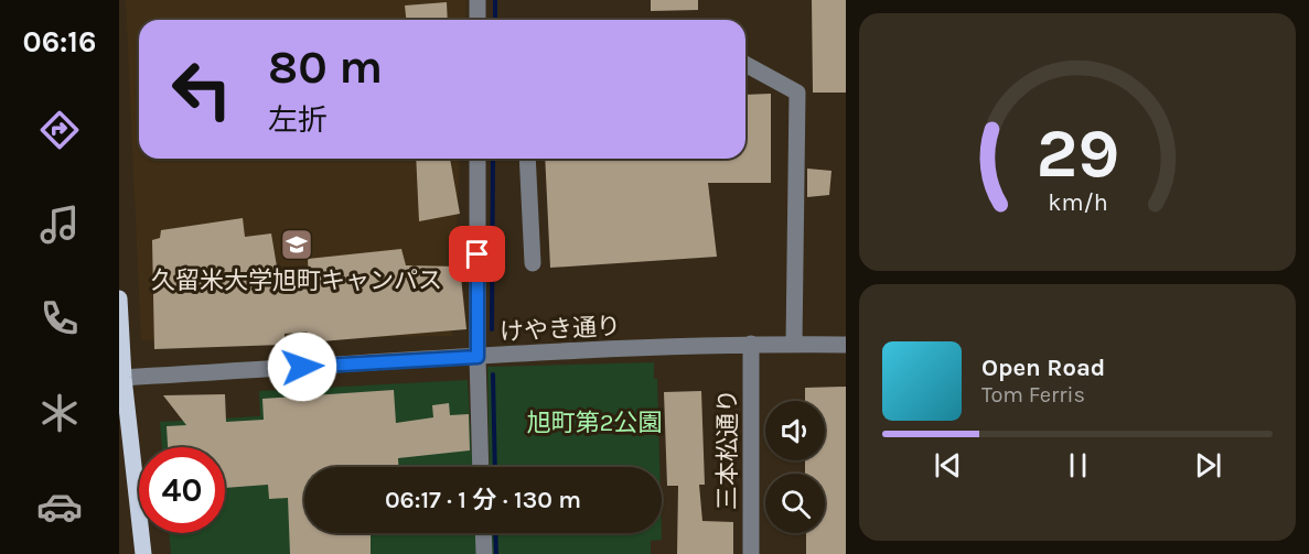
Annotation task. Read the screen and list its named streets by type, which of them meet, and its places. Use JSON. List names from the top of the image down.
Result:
{
  "streets": {
    "street": ["けやき通り", "三本松通り"]
  },
  "crossings": [
    ["けやき通り", "三本松通り"]
  ],
  "parks": ["旭町第2公園"],
  "places": {
    "school or university": ["久留米大学旭町キャンパス"]
  },
  "page": {
    "tabs": "06:16",
    "turn": ["80 m", "左折"],
    "song": ["Open Road", "Tom Ferris"],
    "limit": "40",
    "trip": "06:17 · 1 分 · 130 m",
    "gauge": ["29", "km/h"]
  }
}
